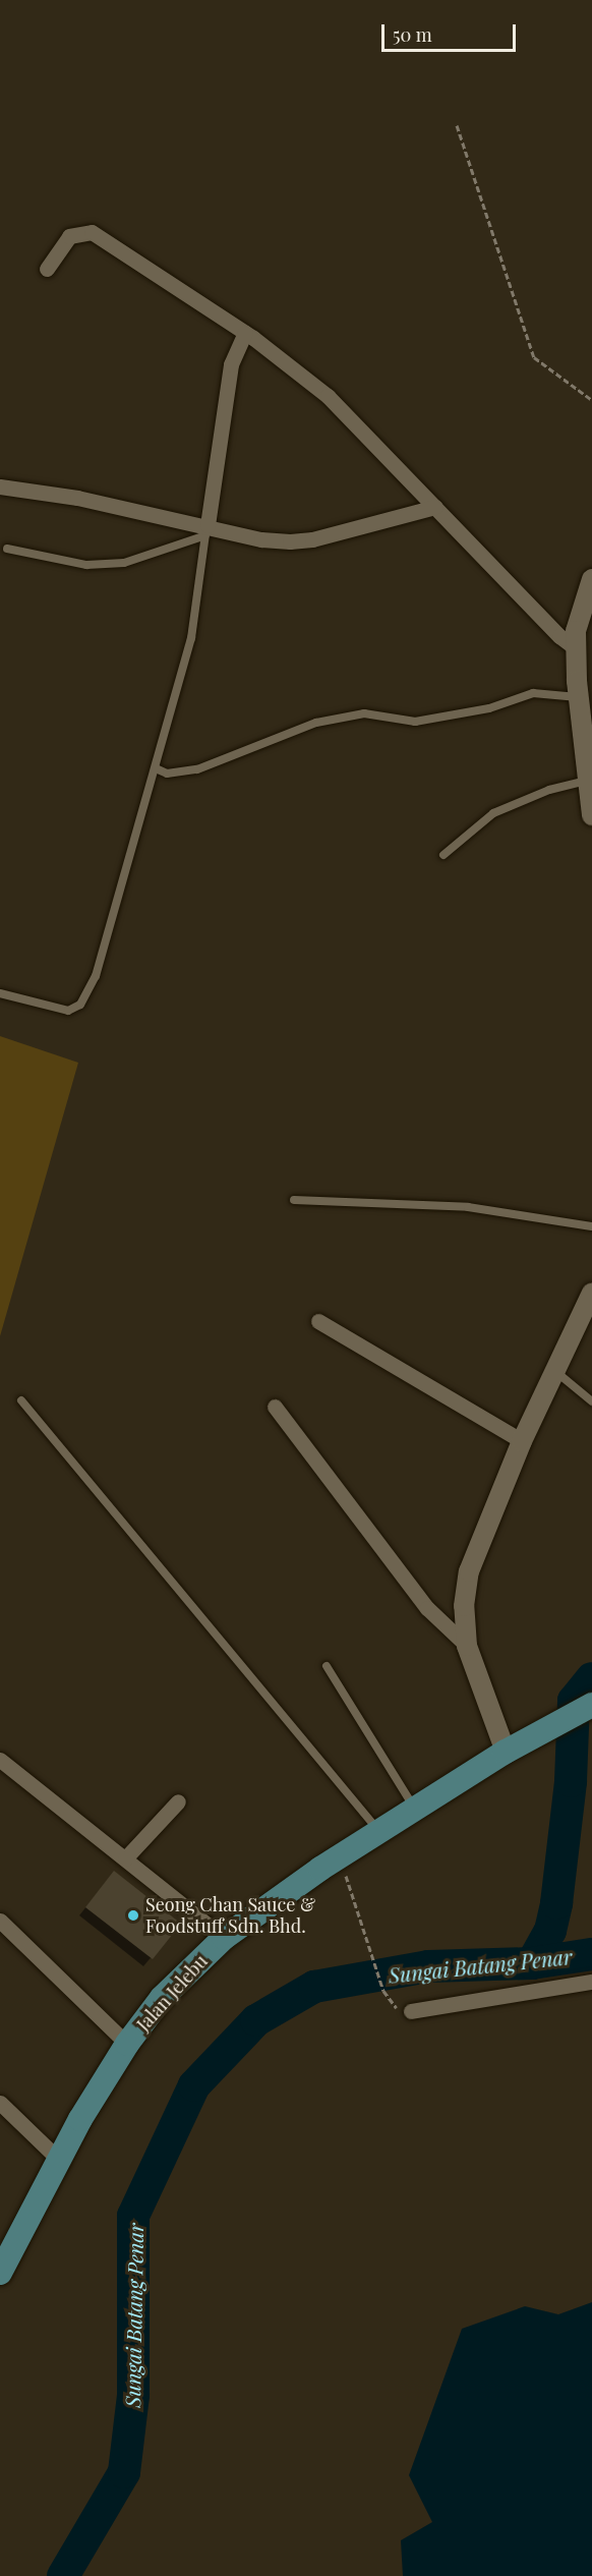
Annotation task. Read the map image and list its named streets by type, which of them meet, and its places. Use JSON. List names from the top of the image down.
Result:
{
  "streets": {
    "main road": ["Jalan Jelebu"]
  },
  "water": ["Sungai Batang Penar"],
  "places": ["Seong Chan Sauce & Foodstuff Sdn. Bhd."],
  "scale_bar": "50 m"
}
